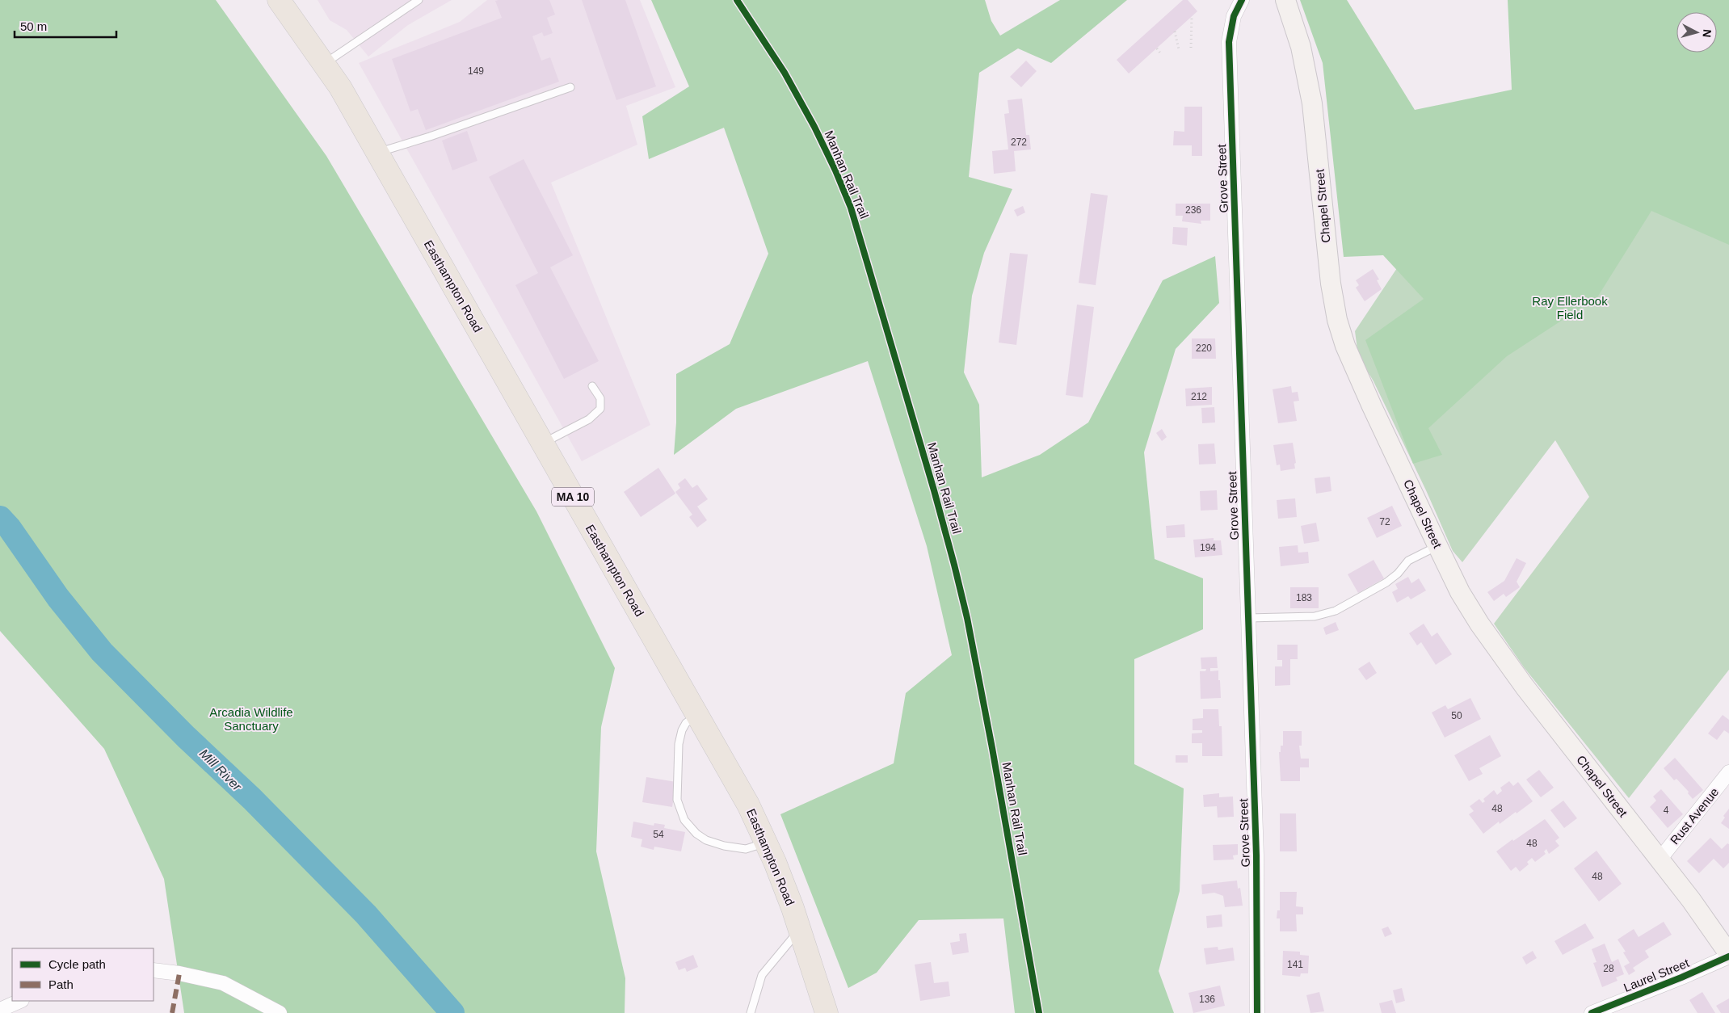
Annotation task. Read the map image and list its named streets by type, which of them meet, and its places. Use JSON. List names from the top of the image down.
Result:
{
  "streets": {
    "main road": ["Chapel Street", "Easthampton Road", "MA 10"],
    "street": ["Grove Street", "Rust Avenue", "Laurel Street"],
    "cycle path": ["Manhan Rail Trail"]
  },
  "crossings": [
    ["Chapel Street", "Rust Avenue"],
    ["Chapel Street", "Laurel Street"]
  ],
  "water": ["Mill River"],
  "parks": ["Ray Ellerbook Field", "Arcadia Wildlife Sanctuary"],
  "house_numbers": [
    "149",
    "272",
    "236",
    "220",
    "212",
    "72",
    "194",
    "183",
    "50",
    "48",
    "4",
    "54",
    "48",
    "48",
    "141",
    "28",
    "136"
  ],
  "legend": ["Cycle path", "Path"],
  "scale_bar": "50 m",
  "north": "right"
}
